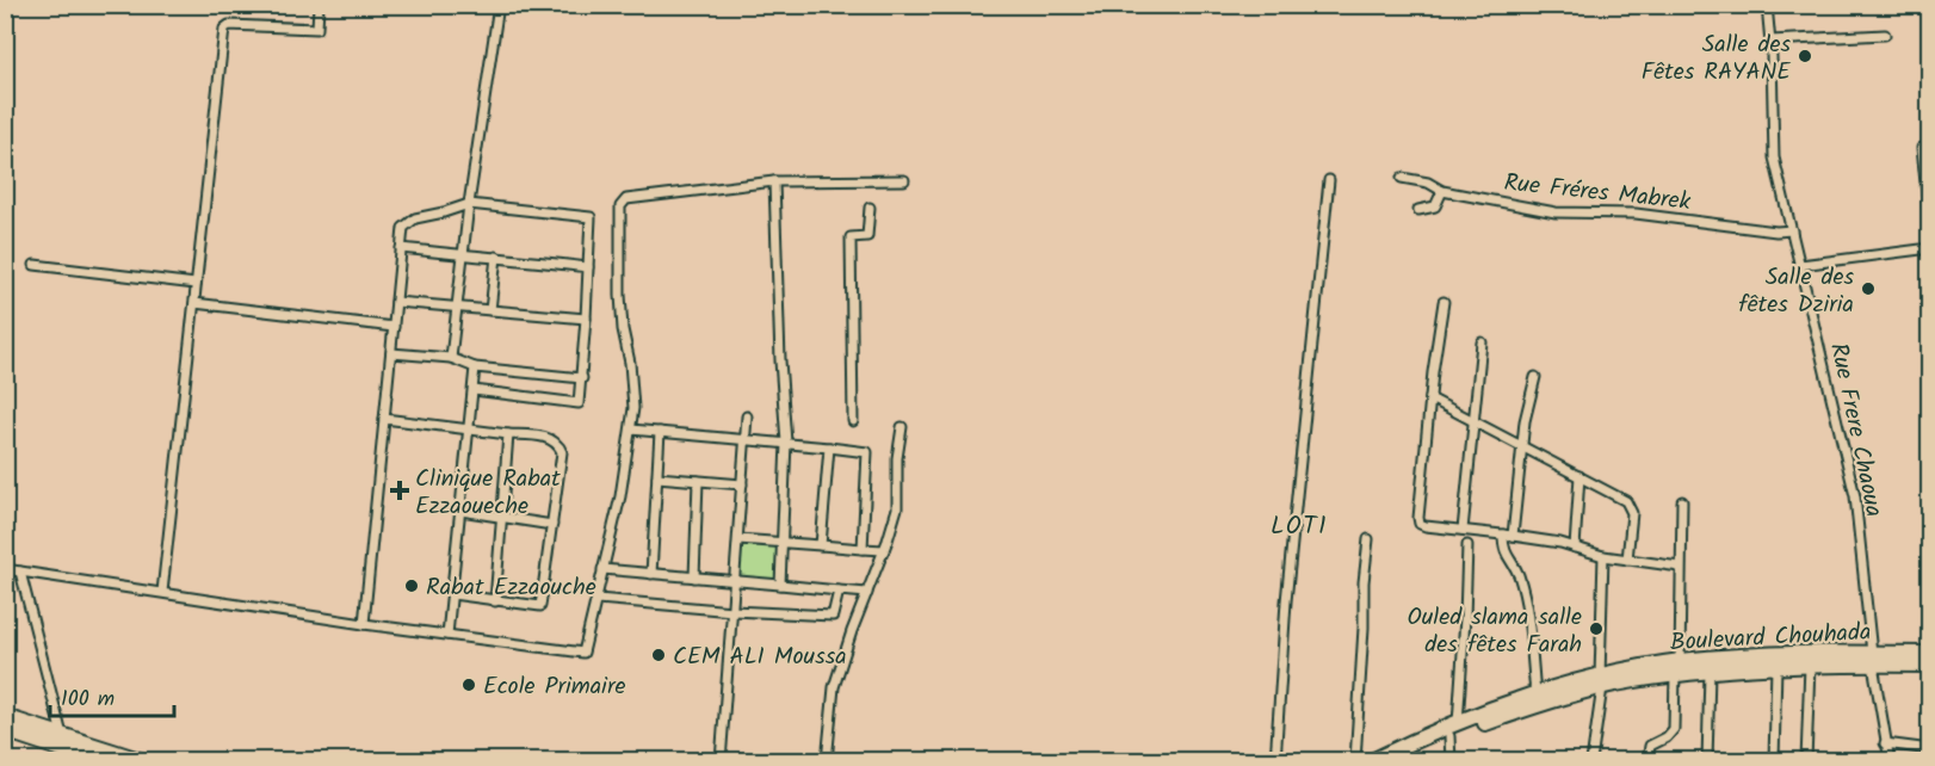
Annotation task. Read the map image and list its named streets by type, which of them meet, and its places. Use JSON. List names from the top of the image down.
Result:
{
  "streets": {
    "highway": ["Boulevard Chouhada"],
    "street": ["Rue Fréres Mabrek", "Rue Frere Chaoua"]
  },
  "crossings": [
    ["Rue Fréres Mabrek", "Rue Frere Chaoua"],
    ["Rue Frere Chaoua", "Boulevard Chouhada"]
  ],
  "districts": ["LOT1"],
  "places": {
    "other": [
      "Salle des Fêtes RAYANE",
      "Salle des fêtes Dziria",
      "Rabat Ezzaouche",
      "Ouled slama salle des fêtes Farah",
      "CEM ALI Moussa",
      "Ecole Primaire"
    ],
    "health": ["Clinique Rabat Ezzaoueche"]
  },
  "scale_bar": "100 m"
}
